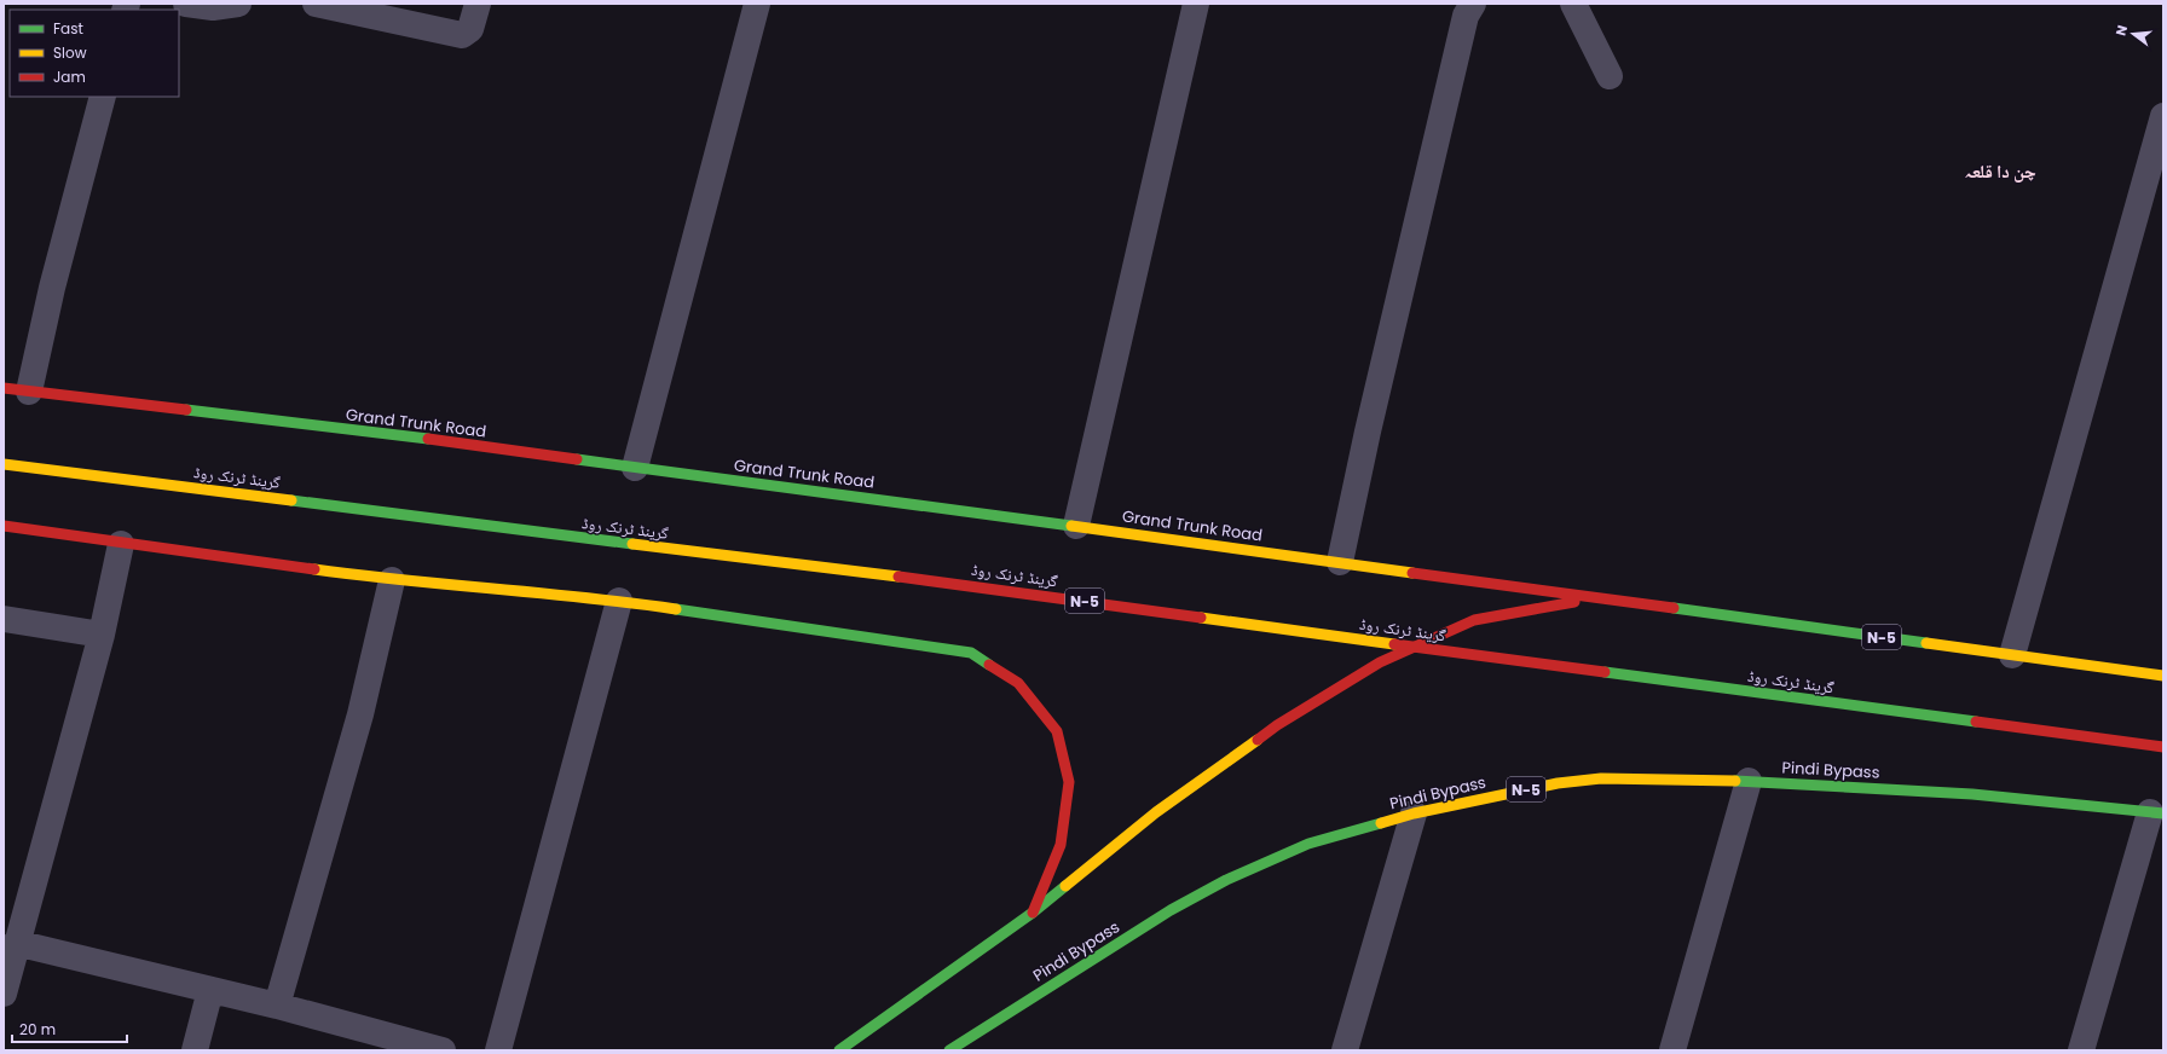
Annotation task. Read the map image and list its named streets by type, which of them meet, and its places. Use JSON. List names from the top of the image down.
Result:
{
  "streets": {
    "highway": [
      "Grand Trunk Road",
      "گرینڈ ٹرنک روڈ",
      "N-5",
      "Pindi Bypass"
    ]
  },
  "crossings": [
    ["Grand Trunk Road", "N-5"]
  ],
  "districts": ["چن دا قلعہ"],
  "legend": ["Fast", "Slow", "Jam"],
  "scale_bar": "20 m",
  "north": "left"
}
